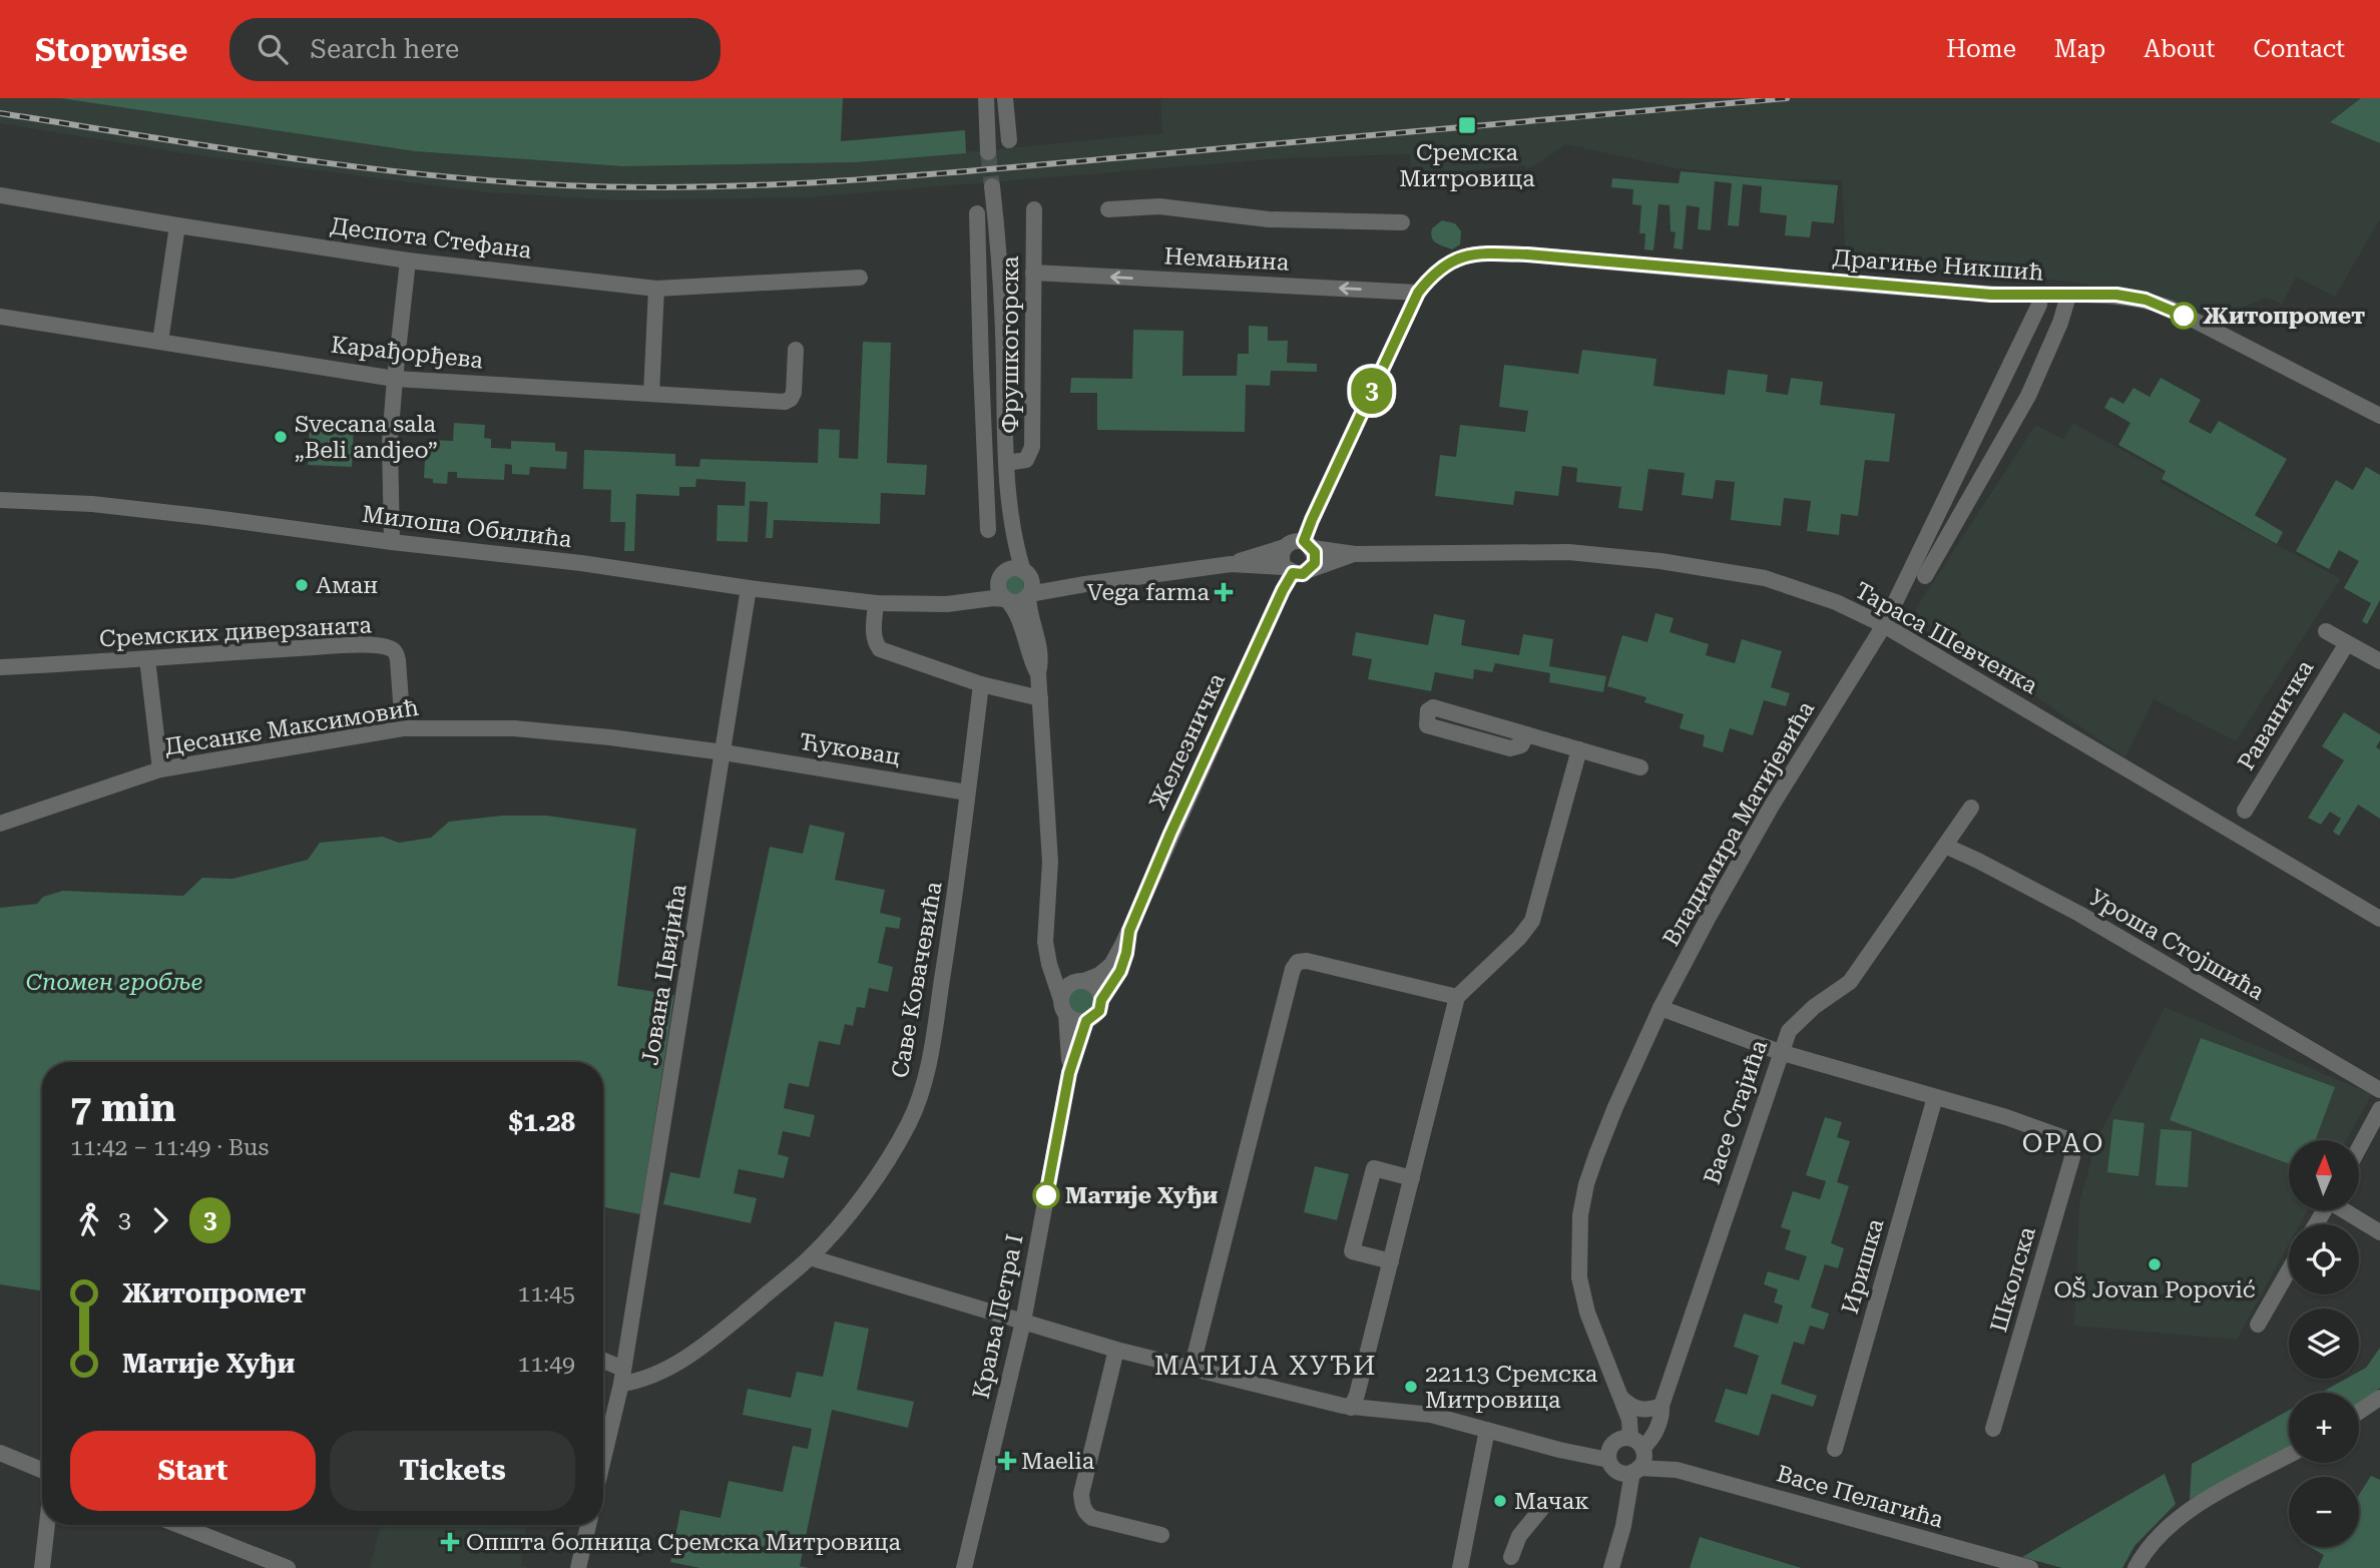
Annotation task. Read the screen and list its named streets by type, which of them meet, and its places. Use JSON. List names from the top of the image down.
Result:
{
  "streets": {
    "street": [
      "Деспота Стефана",
      "Немањина",
      "Драгиње Никшић",
      "Фрушкогорска",
      "Карађорђева",
      "Милоша Обилића",
      "Сремских диверзаната",
      "Тараса Шевченка",
      "Раваничка",
      "Десанке Максимовић",
      "Железничка",
      "Ћуковац",
      "Владимира Матијевића",
      "Уроша Стојшића",
      "Јована Цвијића",
      "Саве Ковачевића",
      "Васе Стајића",
      "Иришка",
      "Школска",
      "Краља Петра I",
      "Васе Пелагића"
    ]
  },
  "crossings": [
    ["Немањина", "Драгиње Никшић"],
    ["Немањина", "Фрушкогорска"],
    ["Драгиње Никшић", "Владимира Матијевића"],
    ["Фрушкогорска", "Милоша Обилића"],
    ["Милоша Обилића", "Јована Цвијића"],
    ["Сремских диверзаната", "Десанке Максимовић"],
    ["Тараса Шевченка", "Железничка"],
    ["Тараса Шевченка", "Владимира Матијевића"],
    ["Десанке Максимовић", "Ћуковац"],
    ["Десанке Максимовић", "Јована Цвијића"],
    ["Железничка", "Краља Петра I"],
    ["Ћуковац", "Јована Цвијића"],
    ["Ћуковац", "Саве Ковачевића"],
    ["Владимира Матијевића", "Васе Стајића"],
    ["Владимира Матијевића", "Васе Пелагића"],
    ["Уроша Стојшића", "Васе Стајића"],
    ["Јована Цвијића", "Саве Ковачевића"],
    ["Саве Ковачевића", "Васе Пелагића"],
    ["Васе Стајића", "Васе Пелагића"],
    ["Иришка", "Школска"],
    ["Краља Петра I", "Васе Пелагића"]
  ],
  "districts": ["ОРАО", "МАТИЈА ХУЂИ"],
  "parks": ["Спомен гробље"],
  "places": {
    "transit": ["Сремска Митровица"],
    "other": [
      "Житопромет",
      "Svecana sala „Beli andjeo”",
      "Аман",
      "Матије Хуђи",
      "OŠ Jovan Popović",
      "22113 Сремска Митровица",
      "Мачак"
    ],
    "health": ["Vega farma", "Maelia", "Општа болница Сремска Митровица"]
  },
  "lines": ["bus line 3"],
  "north": "top",
  "page": {
    "header": "Stopwise",
    "search": "Search here",
    "nav": [
      "Home",
      "Map",
      "About",
      "Contact"
    ],
    "on_map": "3",
    "heading": ["7 min", "11:42 – 11:49 · Bus", "$1.28"],
    "map_buttons": ["+", "−"],
    "legs": ["3", "3"],
    "list": [
      {
        "name": "Житопромет",
        "value": "11:45"
      },
      {
        "name": "Матије Хуђи",
        "value": "11:49"
      }
    ],
    "buttons": ["Start", "Tickets"]
  }
}
